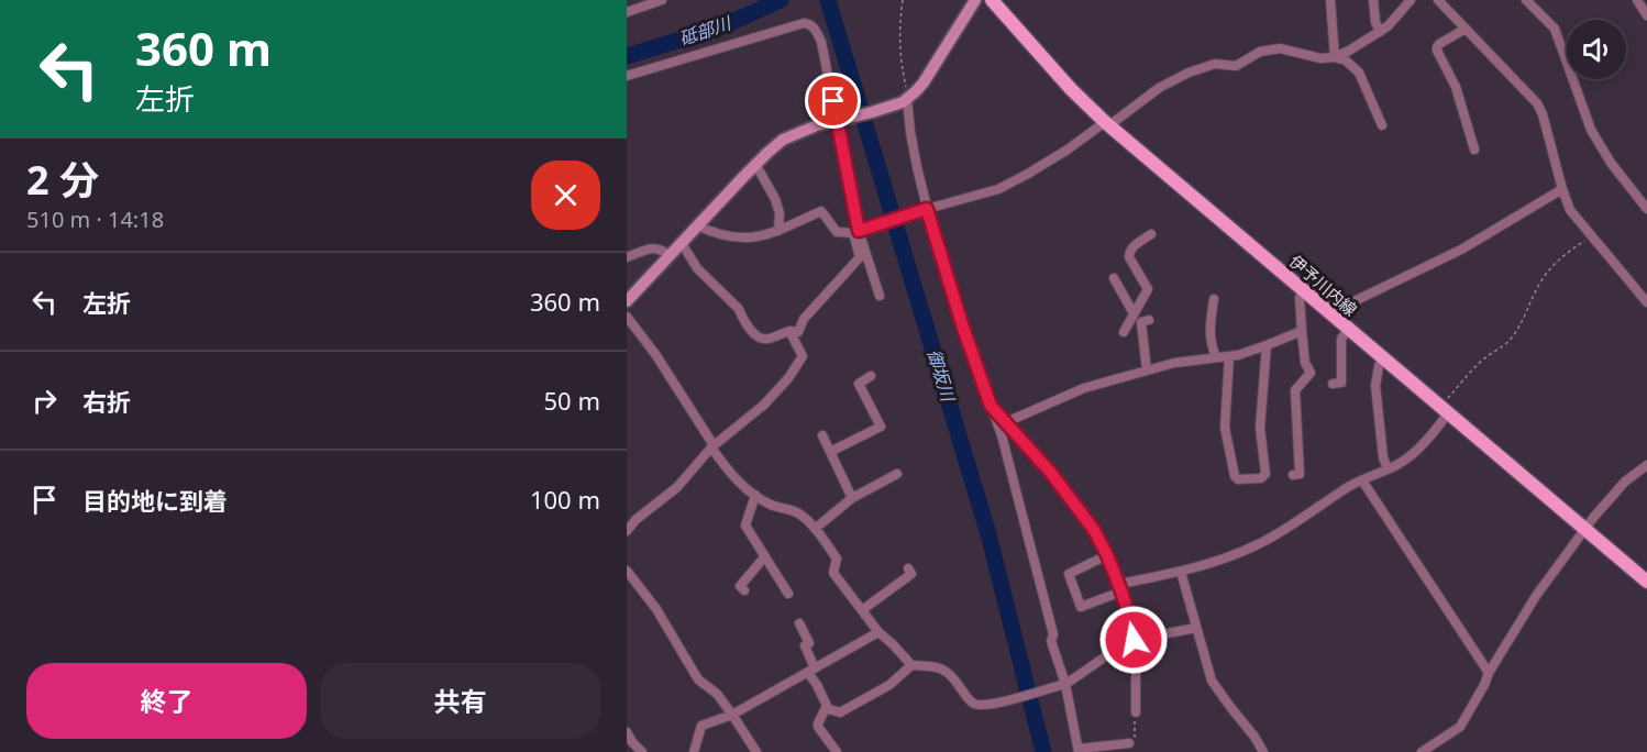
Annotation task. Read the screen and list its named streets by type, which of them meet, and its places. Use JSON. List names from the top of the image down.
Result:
{
  "streets": {
    "main road": ["伊予川内線"]
  },
  "water": ["砥部川", "御坂川"],
  "page": {
    "turn": ["360 m", "左折"],
    "heading": ["2 分", "510 m · 14:18"],
    "list": [
      {
        "name": "左折",
        "value": "360 m"
      },
      {
        "name": "右折",
        "value": "50 m"
      },
      {
        "name": "目的地に到着",
        "value": "100 m"
      }
    ],
    "buttons": ["終了", "共有"]
  }
}
